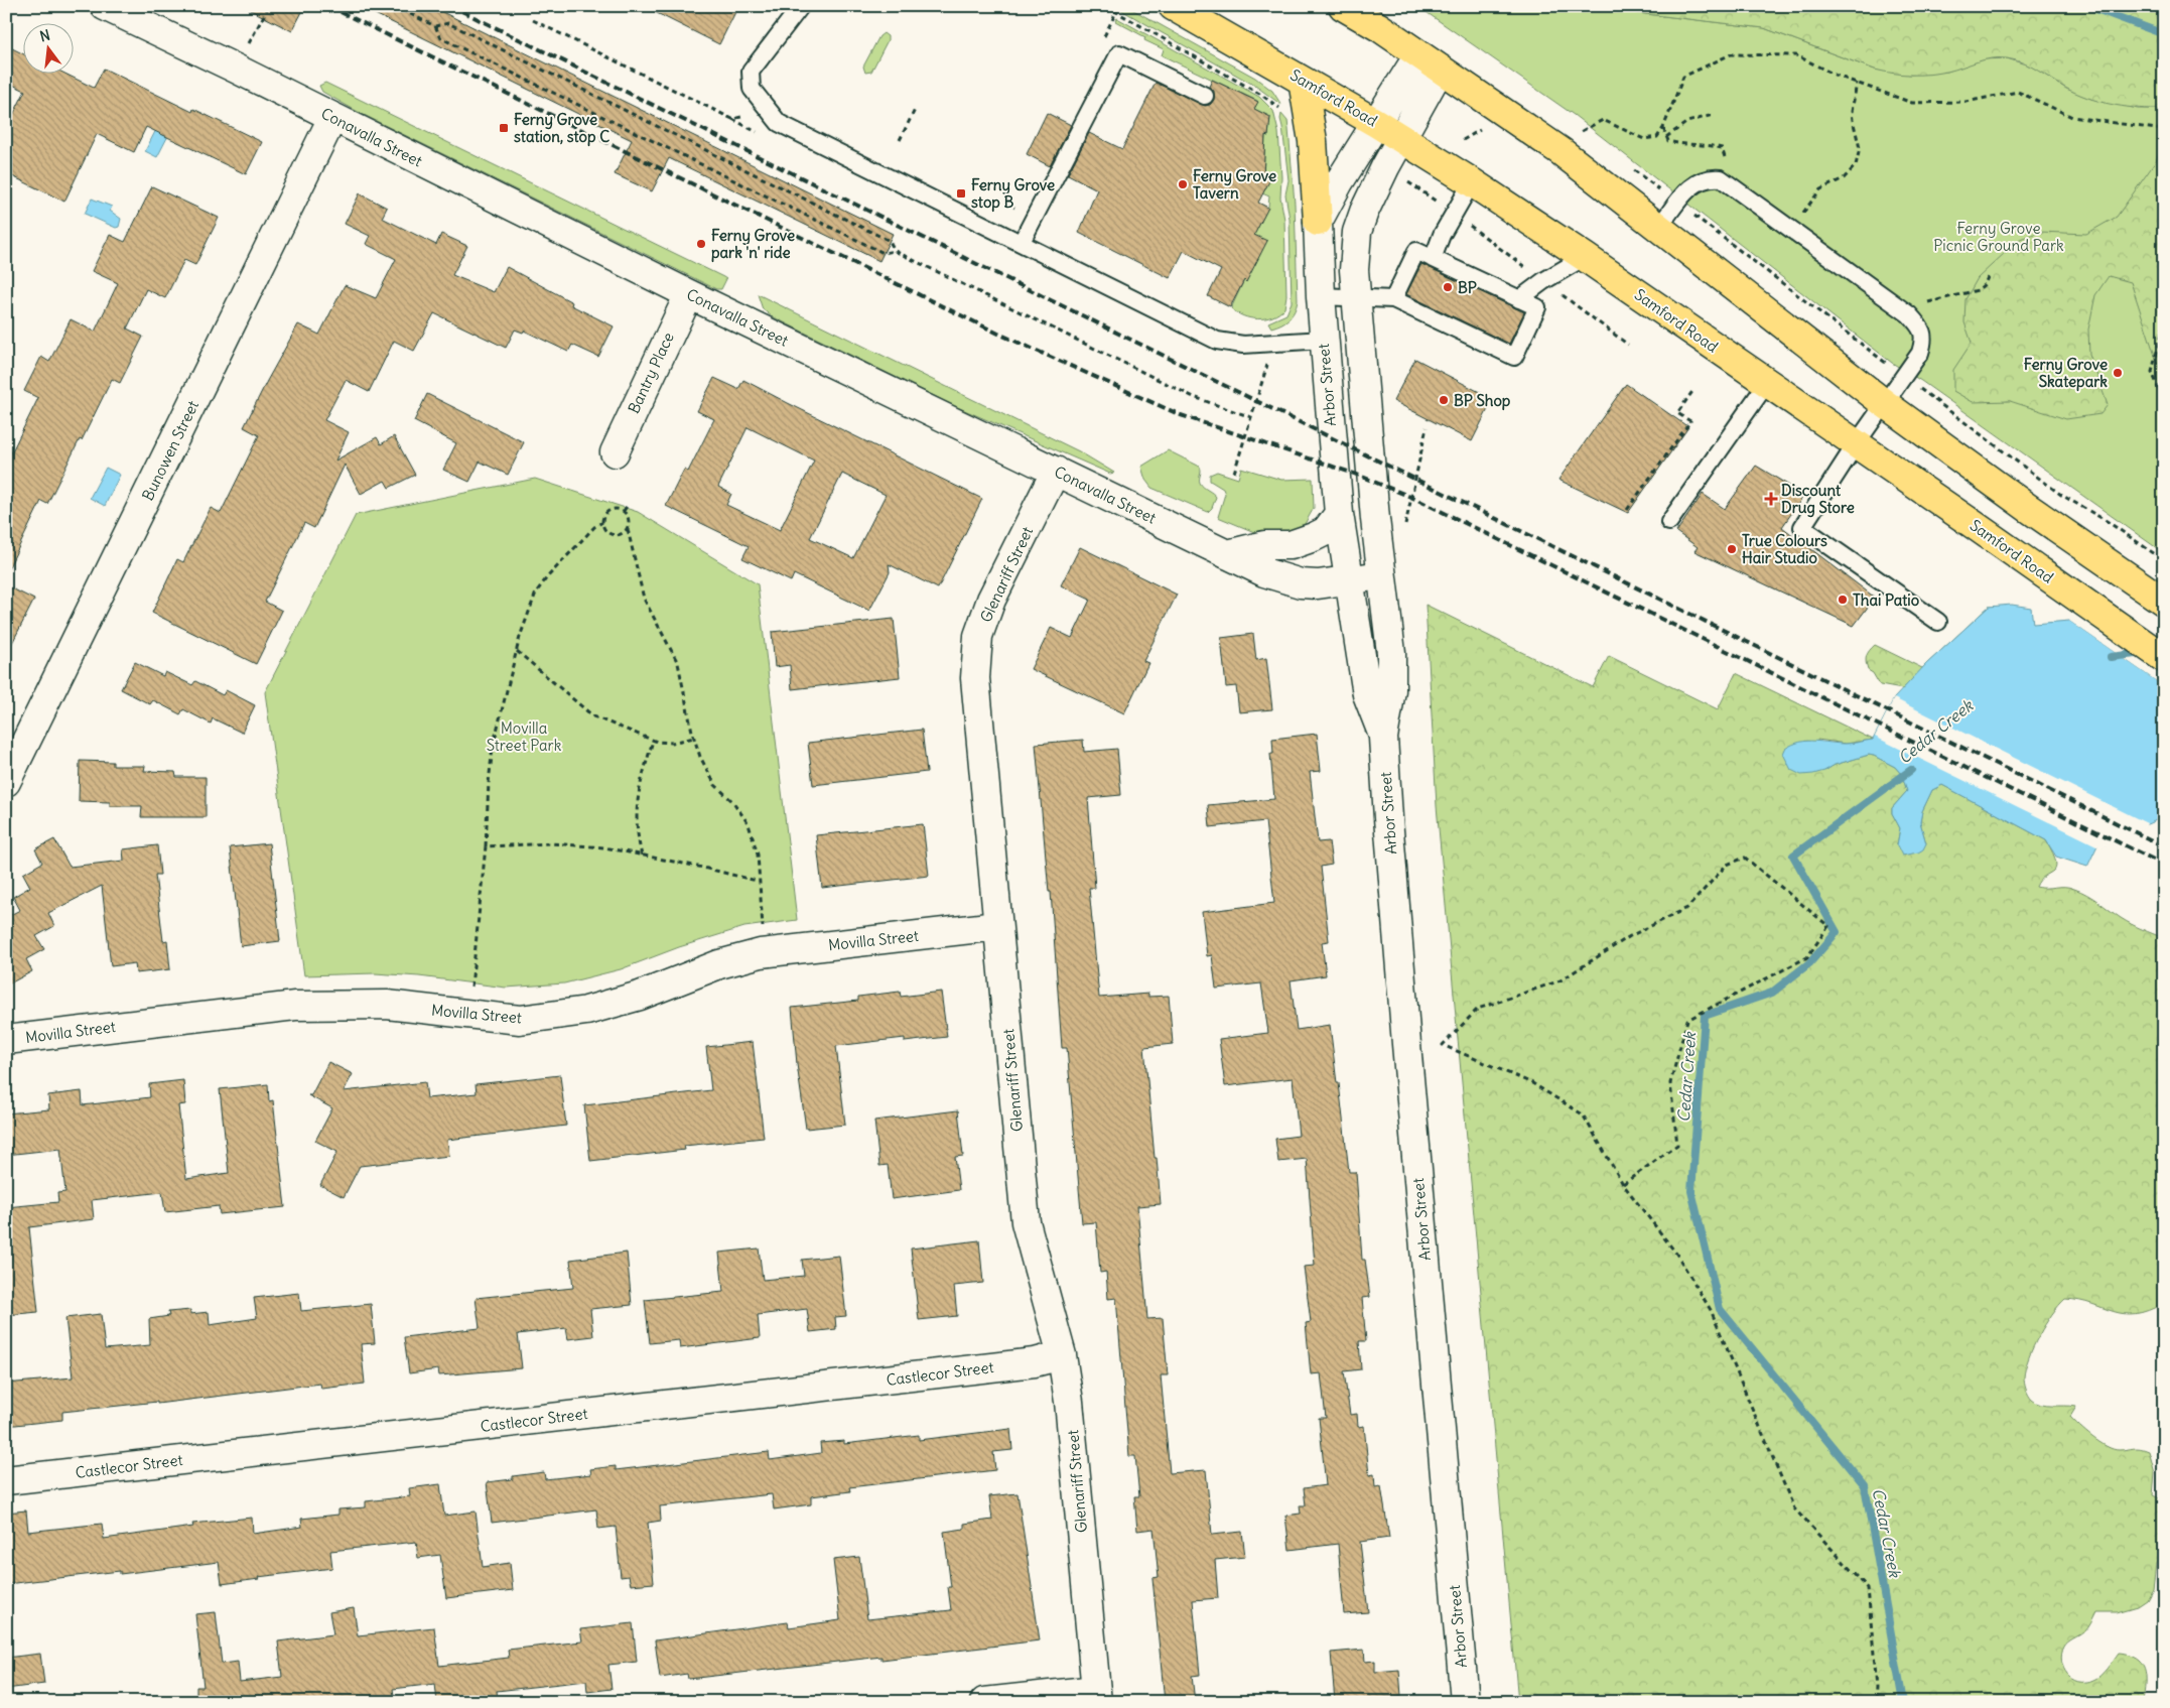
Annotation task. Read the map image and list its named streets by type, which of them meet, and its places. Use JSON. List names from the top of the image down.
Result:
{
  "streets": {
    "main road": ["Samford Road"],
    "street": [
      "Conavalla Street",
      "Bantry Place",
      "Arbor Street",
      "Bunowen Street",
      "Glenariff Street",
      "Movilla Street",
      "Castlecor Street"
    ]
  },
  "crossings": [
    ["Samford Road", "Arbor Street"],
    ["Conavalla Street", "Bantry Place"],
    ["Conavalla Street", "Arbor Street"],
    ["Conavalla Street", "Bunowen Street"],
    ["Conavalla Street", "Glenariff Street"],
    ["Glenariff Street", "Movilla Street"],
    ["Glenariff Street", "Castlecor Street"]
  ],
  "water": ["Cedar Creek"],
  "parks": ["Ferny Grove Picnic Ground Park", "Movilla Street Park"],
  "places": {
    "transit": ["Ferny Grove station, stop C", "Ferny Grove stop B"],
    "other": [
      "Ferny Grove Tavern",
      "Ferny Grove park 'n' ride",
      "BP",
      "Ferny Grove Skatepark",
      "BP Shop",
      "True Colours Hair Studio",
      "Thai Patio"
    ],
    "health": ["Discount Drug Store"]
  },
  "north": "top"
}
